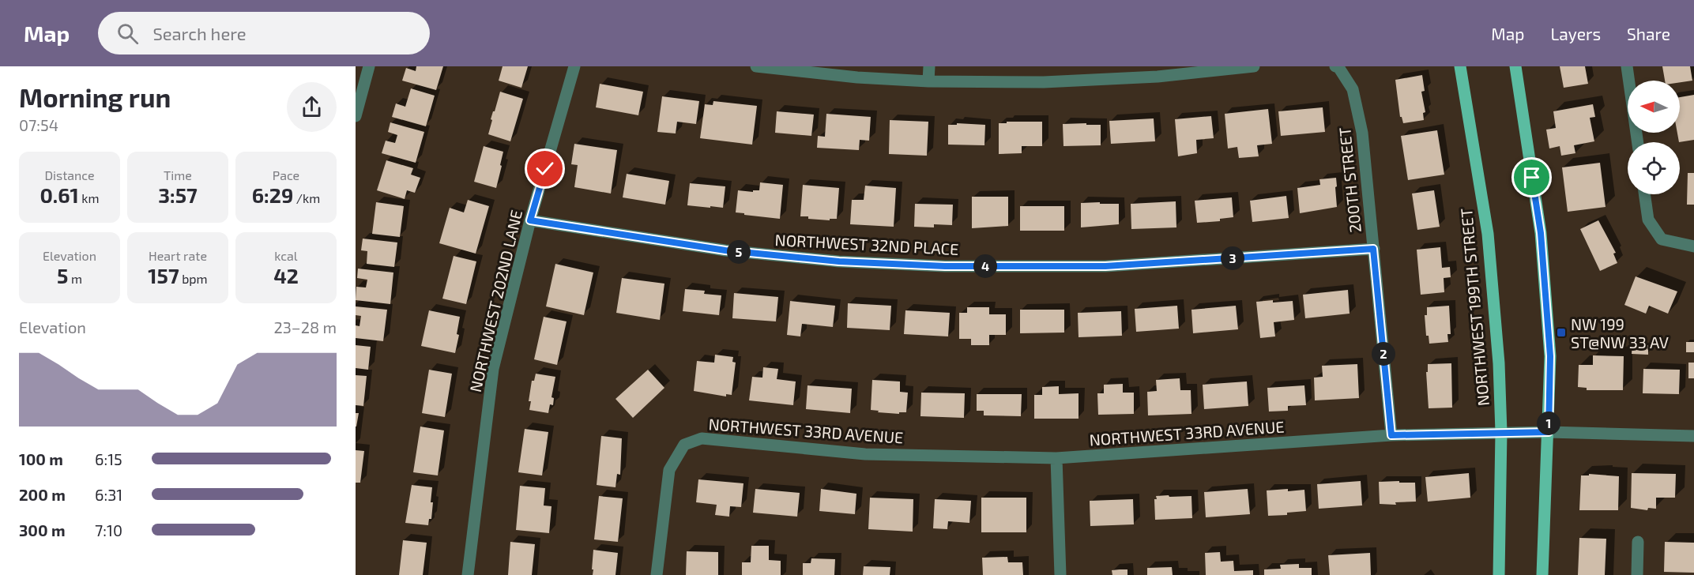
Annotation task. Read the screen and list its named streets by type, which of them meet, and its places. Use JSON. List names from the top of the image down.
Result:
{
  "streets": {
    "main road": ["NORTHWEST 199TH STREET"],
    "street": [
      "200TH STREET",
      "NORTHWEST 32ND PLACE",
      "NORTHWEST 202ND LANE",
      "NORTHWEST 33RD AVENUE"
    ]
  },
  "crossings": [
    ["200TH STREET", "NORTHWEST 32ND PLACE"],
    ["200TH STREET", "NORTHWEST 33RD AVENUE"],
    ["NORTHWEST 32ND PLACE", "NORTHWEST 202ND LANE"],
    ["NORTHWEST 199TH STREET", "NORTHWEST 33RD AVENUE"]
  ],
  "places": {
    "transit": ["NW 199 ST@NW 33 AV"]
  },
  "north": "left",
  "page": {
    "header": "Map",
    "search": "Search here",
    "nav": ["Map", "Layers", "Share"],
    "heading": ["Morning run", "07:54"],
    "stats": [
      ["Distance", "0.61 km"],
      ["Time", "3:57"],
      ["Pace", "6:29 /km"],
      ["Elevation", "5 m"],
      ["Heart rate", "157 bpm"],
      ["kcal", "42"]
    ],
    "pins": [
      "5",
      "3",
      "4",
      "2",
      "1"
    ],
    "chart": ["Elevation", "23–28 m"],
    "list": [
      {
        "name": "100 m",
        "note": "6:15"
      },
      {
        "name": "200 m",
        "note": "6:31"
      },
      {
        "name": "300 m",
        "note": "7:10"
      }
    ]
  }
}
